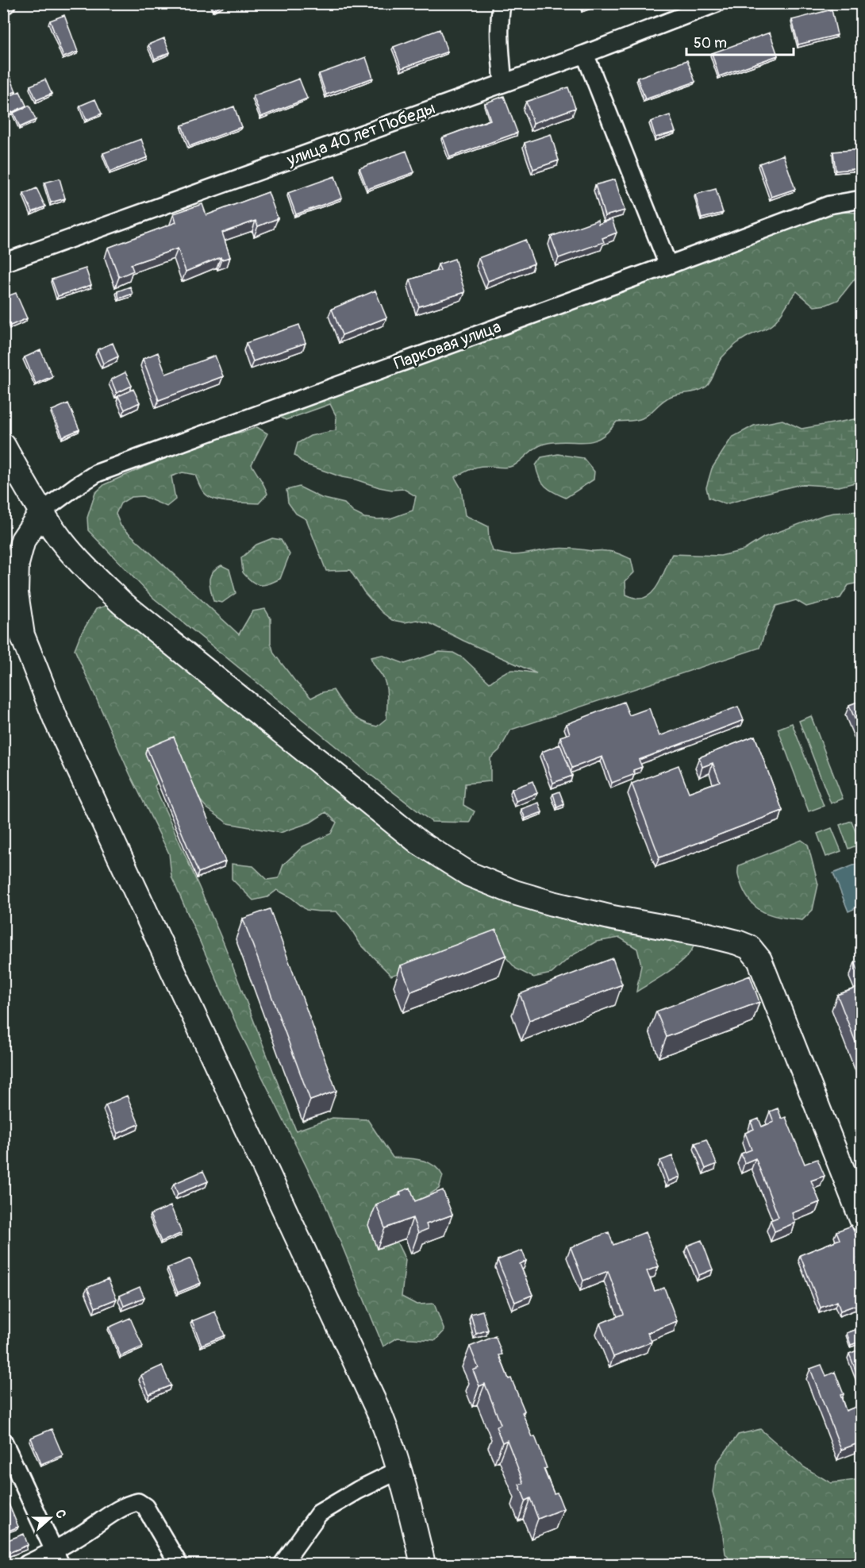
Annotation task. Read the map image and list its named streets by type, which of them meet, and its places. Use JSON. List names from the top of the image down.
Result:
{
  "streets": {
    "street": ["улица 40 лет Победы", "Парковая улица"]
  },
  "scale_bar": "50 m",
  "north": "right"
}
